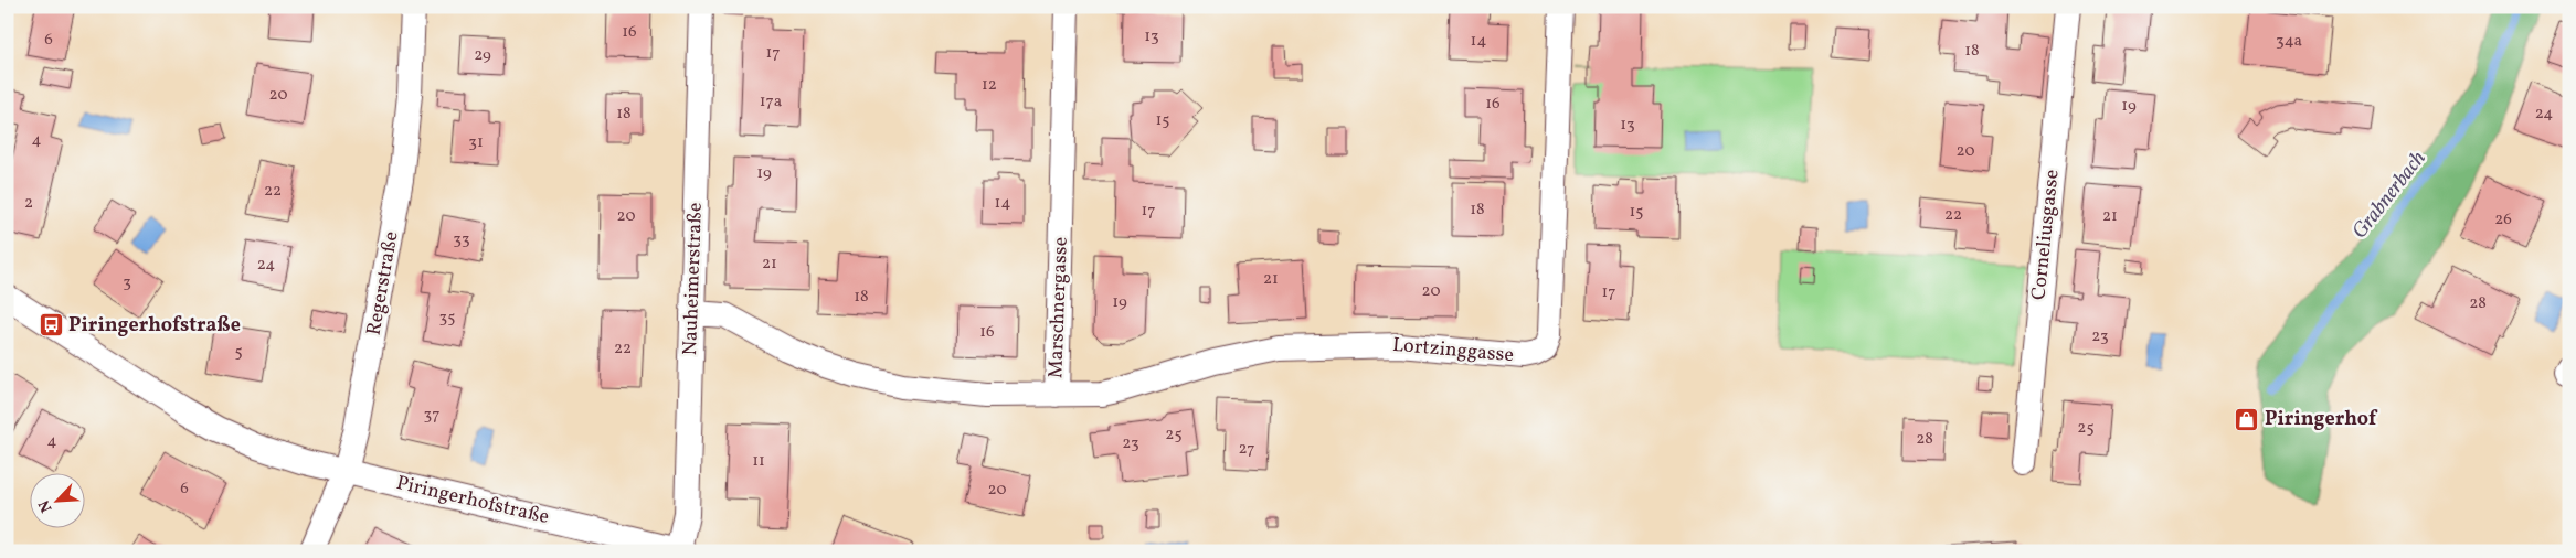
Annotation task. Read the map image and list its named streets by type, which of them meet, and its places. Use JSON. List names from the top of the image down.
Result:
{
  "streets": {
    "street": [
      "Corneliusgasse",
      "Nauheimerstraße",
      "Regerstraße",
      "Marschnergasse",
      "Lortzinggasse",
      "Piringerhofstraße"
    ]
  },
  "crossings": [
    ["Nauheimerstraße", "Marschnergasse"],
    ["Nauheimerstraße", "Piringerhofstraße"],
    ["Regerstraße", "Piringerhofstraße"],
    ["Marschnergasse", "Lortzinggasse"]
  ],
  "water": ["Grabnerbach"],
  "places": {
    "bus stop": ["Piringerhofstraße"],
    "shop": ["Piringerhof"]
  },
  "house_numbers": [
    "16",
    "13",
    "6",
    "14",
    "34a",
    "18",
    "17",
    "29",
    "12",
    "20",
    "17a",
    "16",
    "19",
    "18",
    "24",
    "15",
    "13",
    "4",
    "31",
    "20",
    "19",
    "22",
    "2",
    "14",
    "18",
    "17",
    "15",
    "22",
    "20",
    "21",
    "26",
    "33",
    "21",
    "24",
    "21",
    "3",
    "20",
    "17",
    "18",
    "19",
    "28",
    "35",
    "16",
    "23",
    "22",
    "5",
    "37",
    "25",
    "25",
    "28",
    "4",
    "23",
    "27",
    "11",
    "6",
    "20"
  ],
  "north": "bottom left"
}
